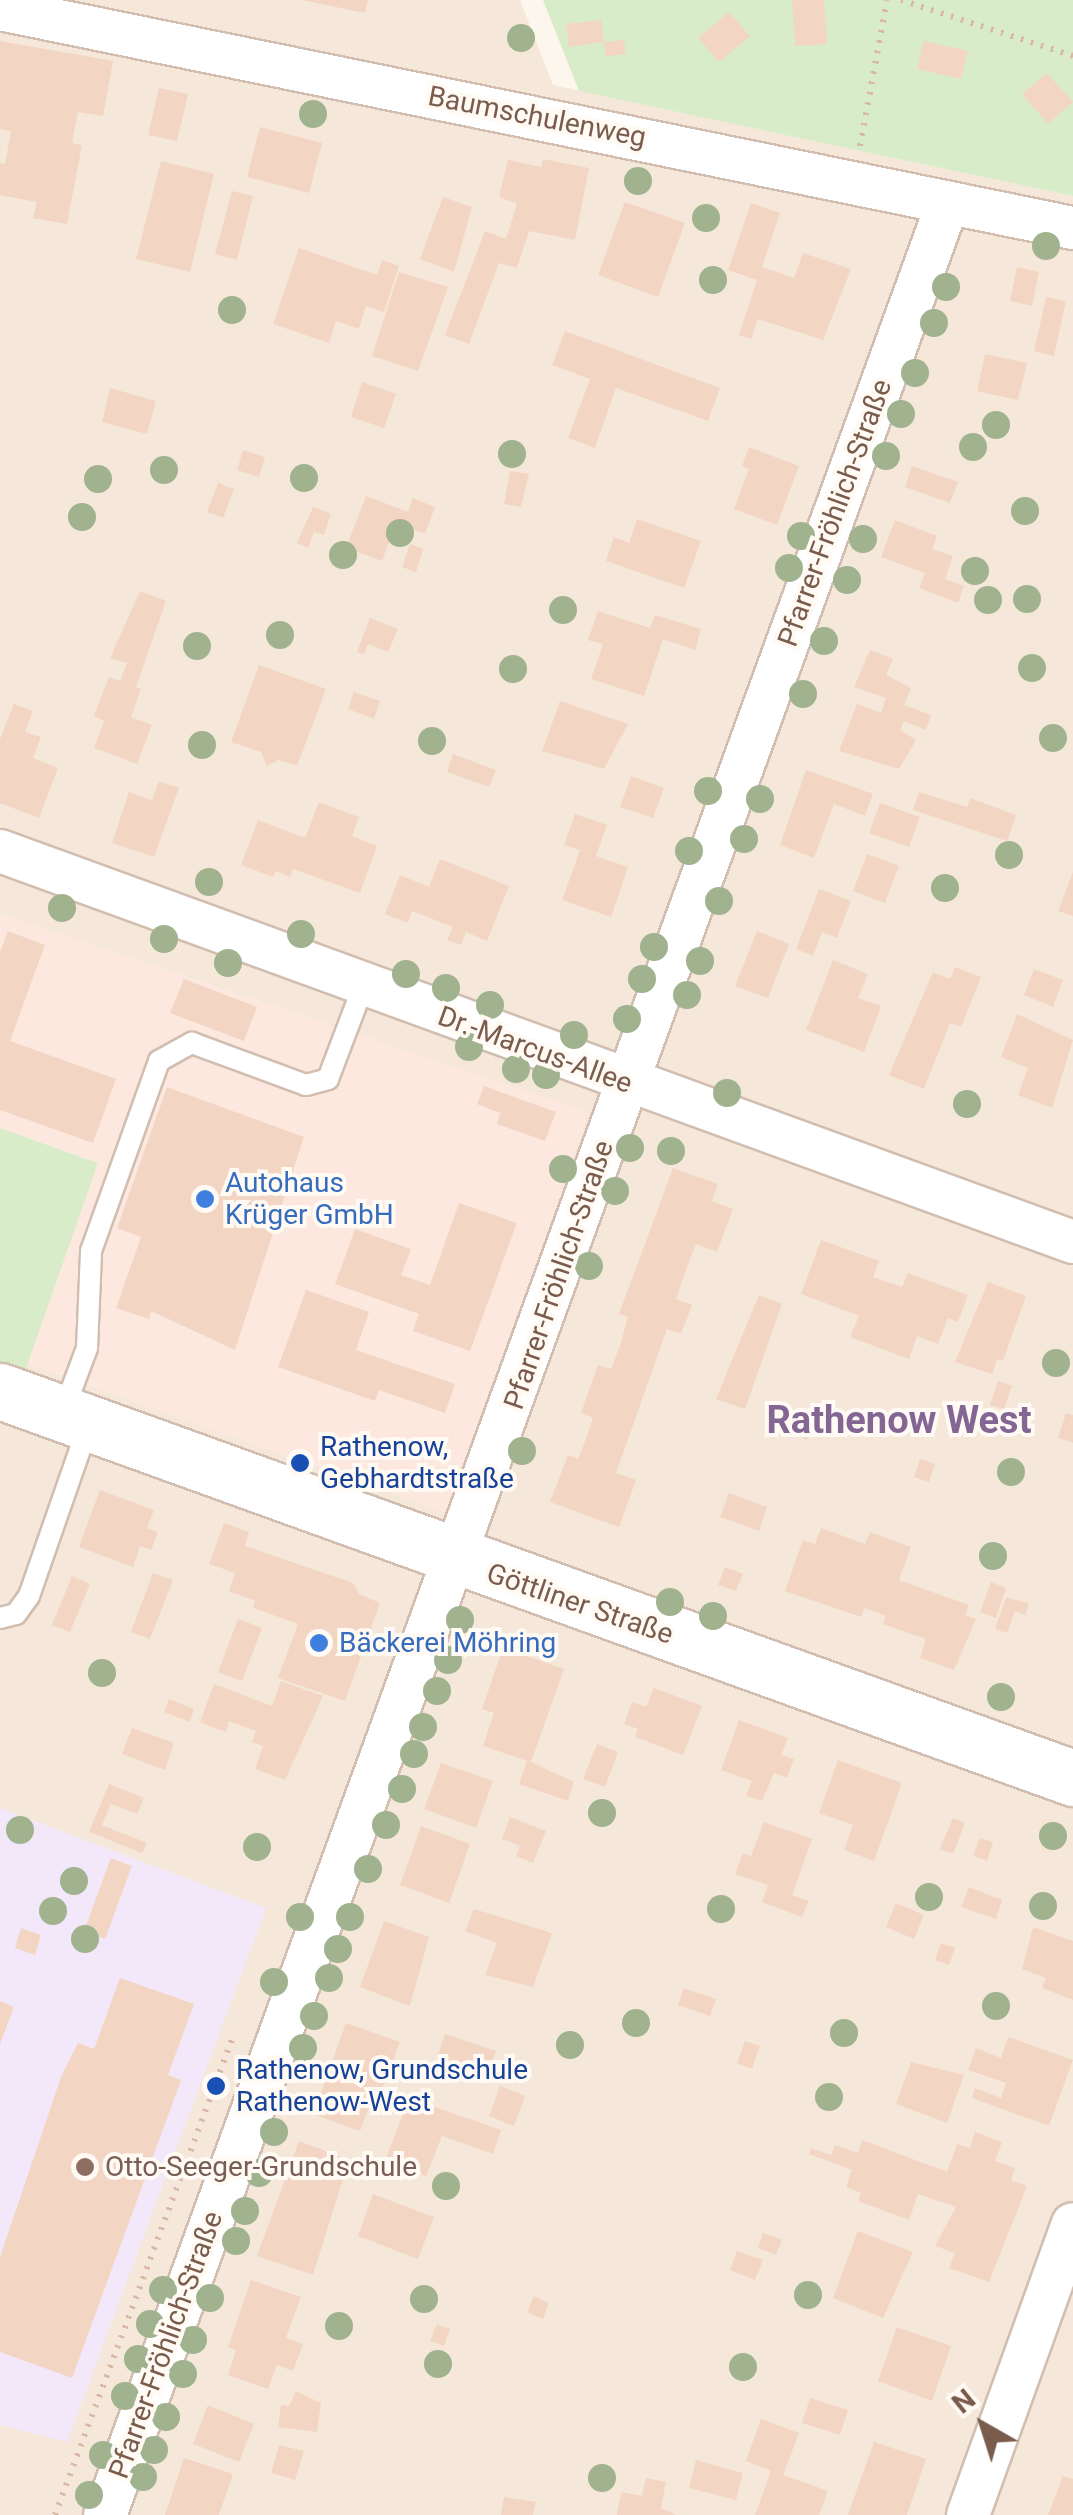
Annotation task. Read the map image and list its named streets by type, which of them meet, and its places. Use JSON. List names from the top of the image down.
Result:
{
  "streets": {
    "street": [
      "Baumschulenweg",
      "Pfarrer-Fröhlich-Straße",
      "Dr.-Marcus-Allee",
      "Göttliner Straße"
    ]
  },
  "crossings": [
    ["Baumschulenweg", "Pfarrer-Fröhlich-Straße"],
    ["Pfarrer-Fröhlich-Straße", "Dr.-Marcus-Allee"],
    ["Pfarrer-Fröhlich-Straße", "Göttliner Straße"]
  ],
  "districts": ["Rathenow West"],
  "places": [
    "Autohaus Krüger GmbH",
    "Rathenow, Gebhardtstraße",
    "Bäckerei Möhring",
    "Rathenow, Grundschule Rathenow-West",
    "Otto-Seeger-Grundschule"
  ],
  "north": "top left"
}
